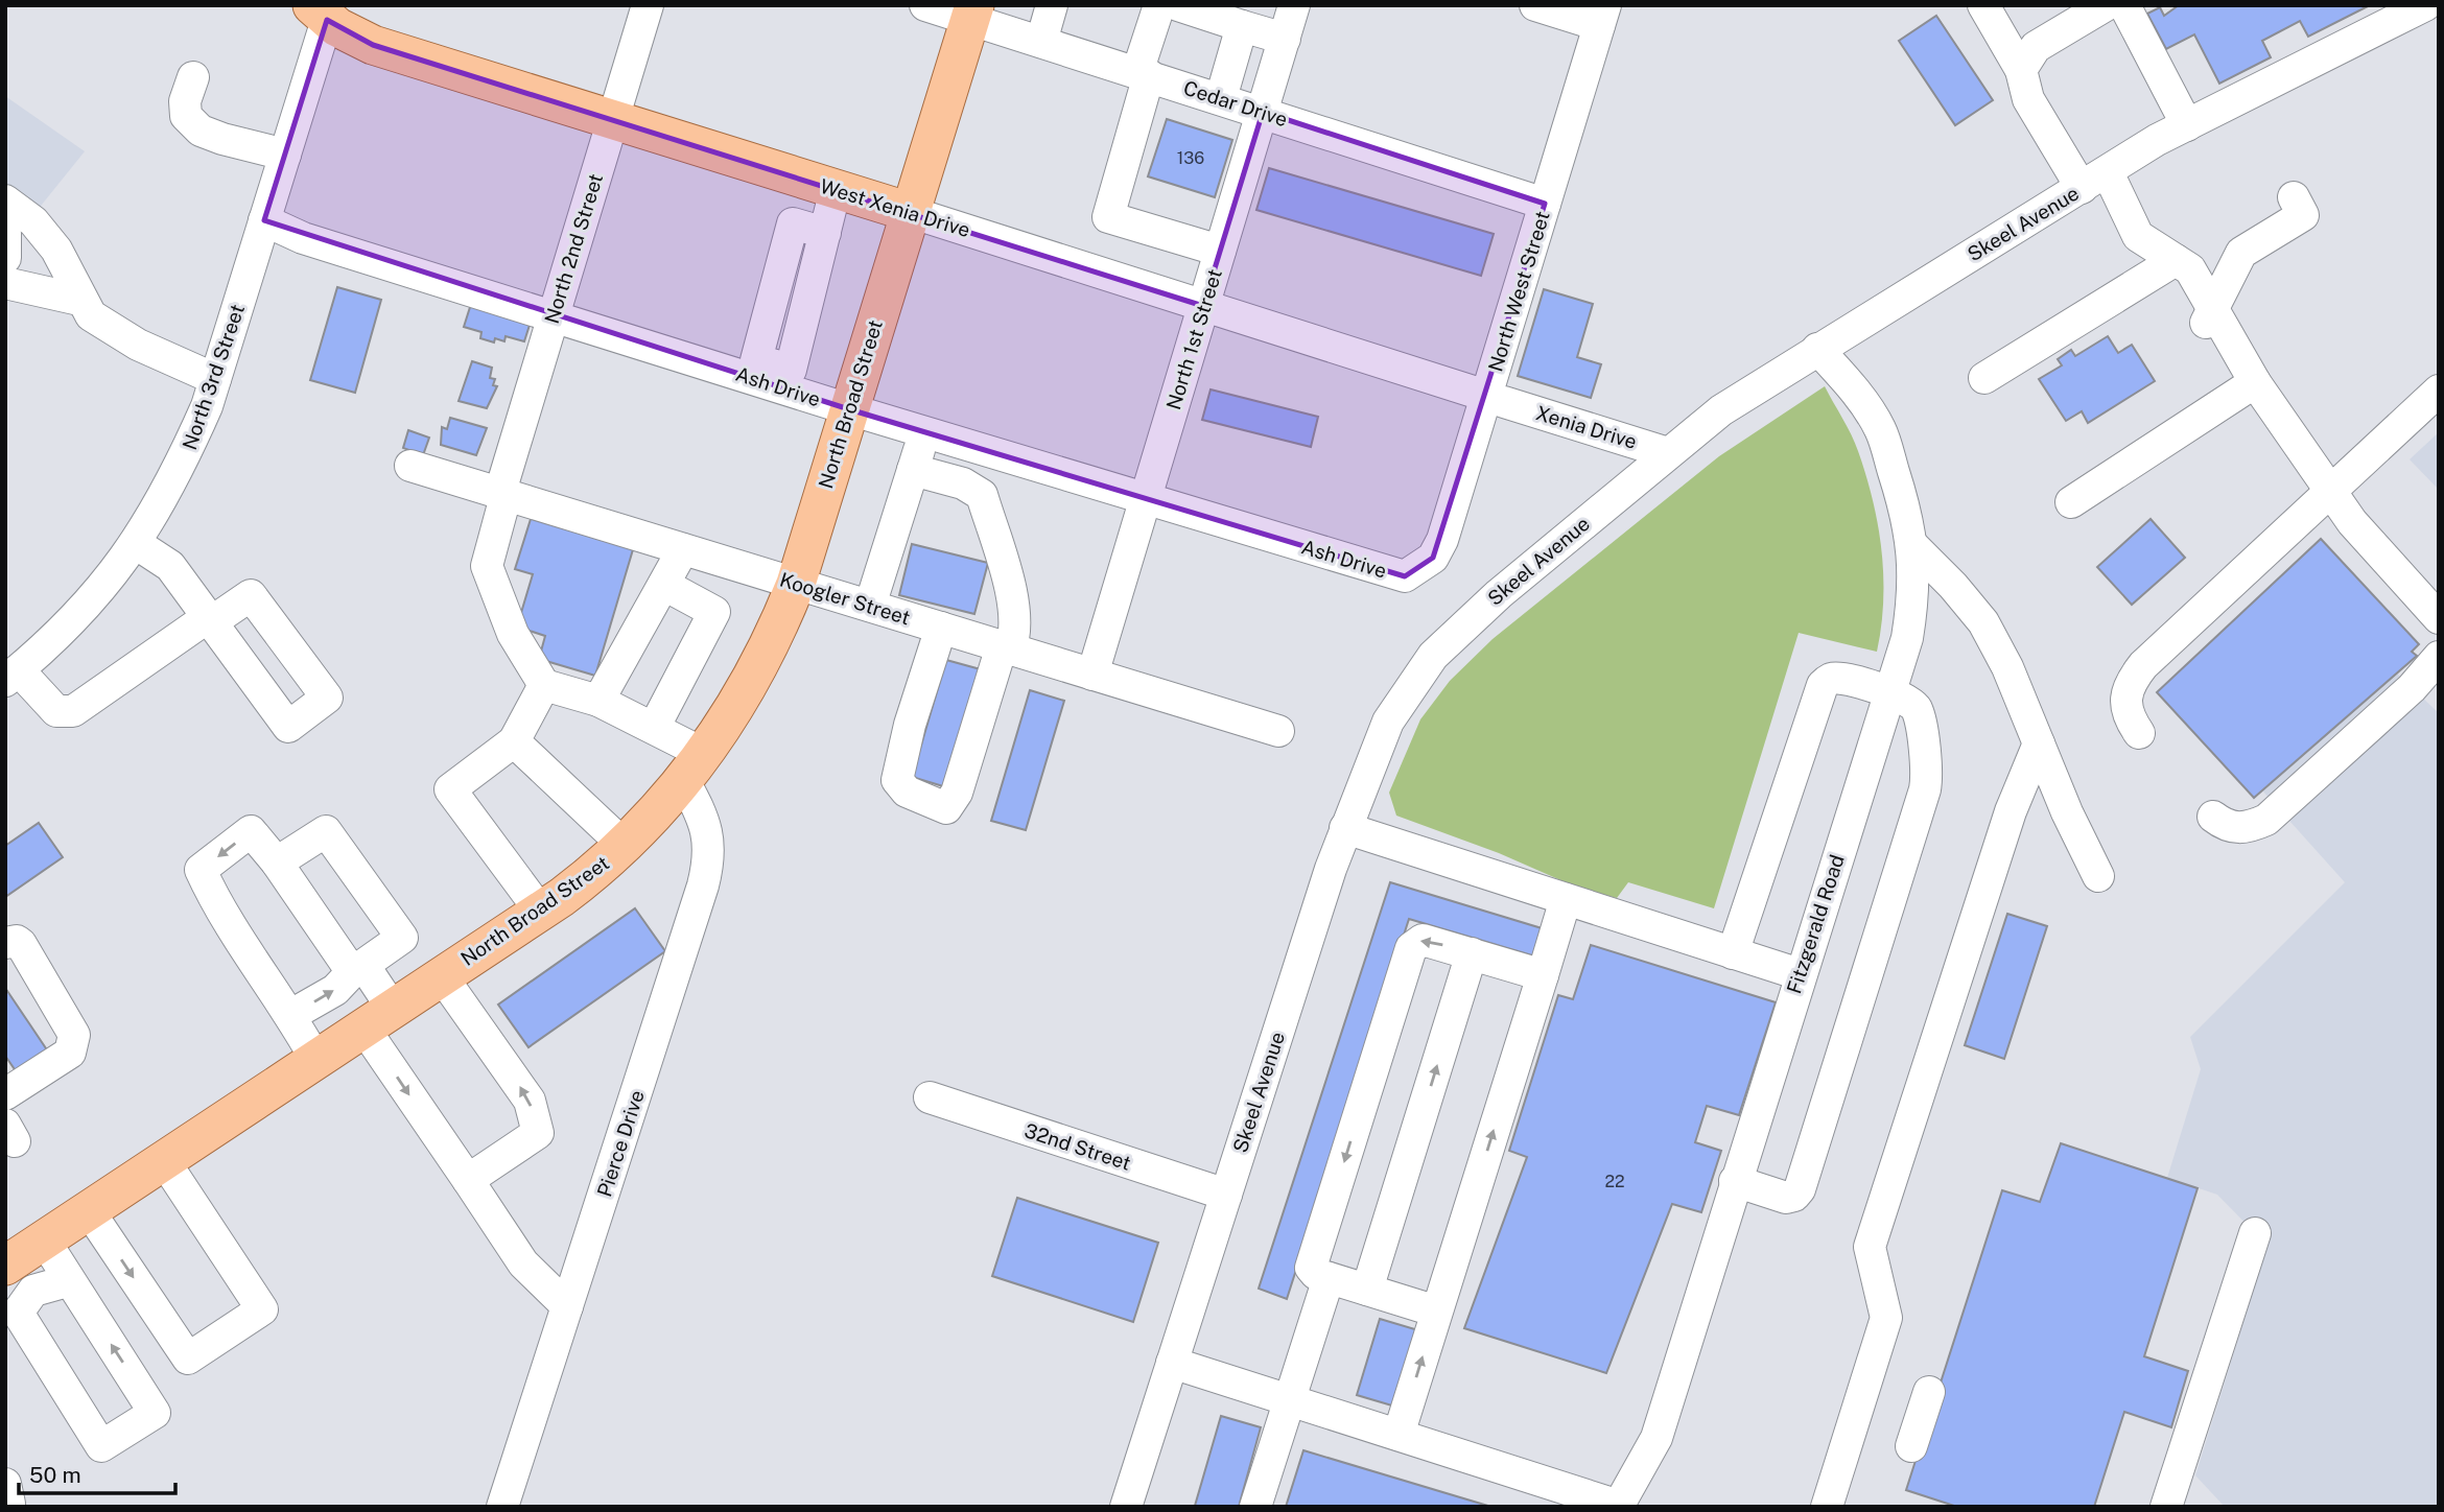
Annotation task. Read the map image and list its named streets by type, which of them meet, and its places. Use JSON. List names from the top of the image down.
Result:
{
  "streets": {
    "main road": ["West Xenia Drive", "North Broad Street"],
    "street": [
      "Cedar Drive",
      "Skeel Avenue",
      "North 2nd Street",
      "North West Street",
      "North 1st Street",
      "North 3rd Street",
      "Ash Drive",
      "Xenia Drive",
      "Koogler Street",
      "Fitzgerald Road",
      "Pierce Drive",
      "32nd Street"
    ]
  },
  "crossings": [
    ["Cedar Drive", "North West Street"],
    ["Cedar Drive", "North 1st Street"],
    ["Cedar Drive", "North Broad Street"],
    ["West Xenia Drive", "North 2nd Street"],
    ["West Xenia Drive", "North West Street"],
    ["West Xenia Drive", "North 1st Street"],
    ["West Xenia Drive", "North 3rd Street"],
    ["West Xenia Drive", "North Broad Street"],
    ["West Xenia Drive", "Xenia Drive"],
    ["Skeel Avenue", "Xenia Drive"],
    ["Skeel Avenue", "Fitzgerald Road"],
    ["Skeel Avenue", "32nd Street"],
    ["North 2nd Street", "Ash Drive"],
    ["North 2nd Street", "Koogler Street"],
    ["North West Street", "Ash Drive"],
    ["North West Street", "Xenia Drive"],
    ["North 1st Street", "Ash Drive"],
    ["North 1st Street", "Koogler Street"],
    ["North 3rd Street", "Ash Drive"],
    ["Ash Drive", "North Broad Street"],
    ["North Broad Street", "Koogler Street"],
    ["North Broad Street", "Pierce Drive"]
  ],
  "house_numbers": ["136", "22"],
  "scale_bar": "50 m"
}
